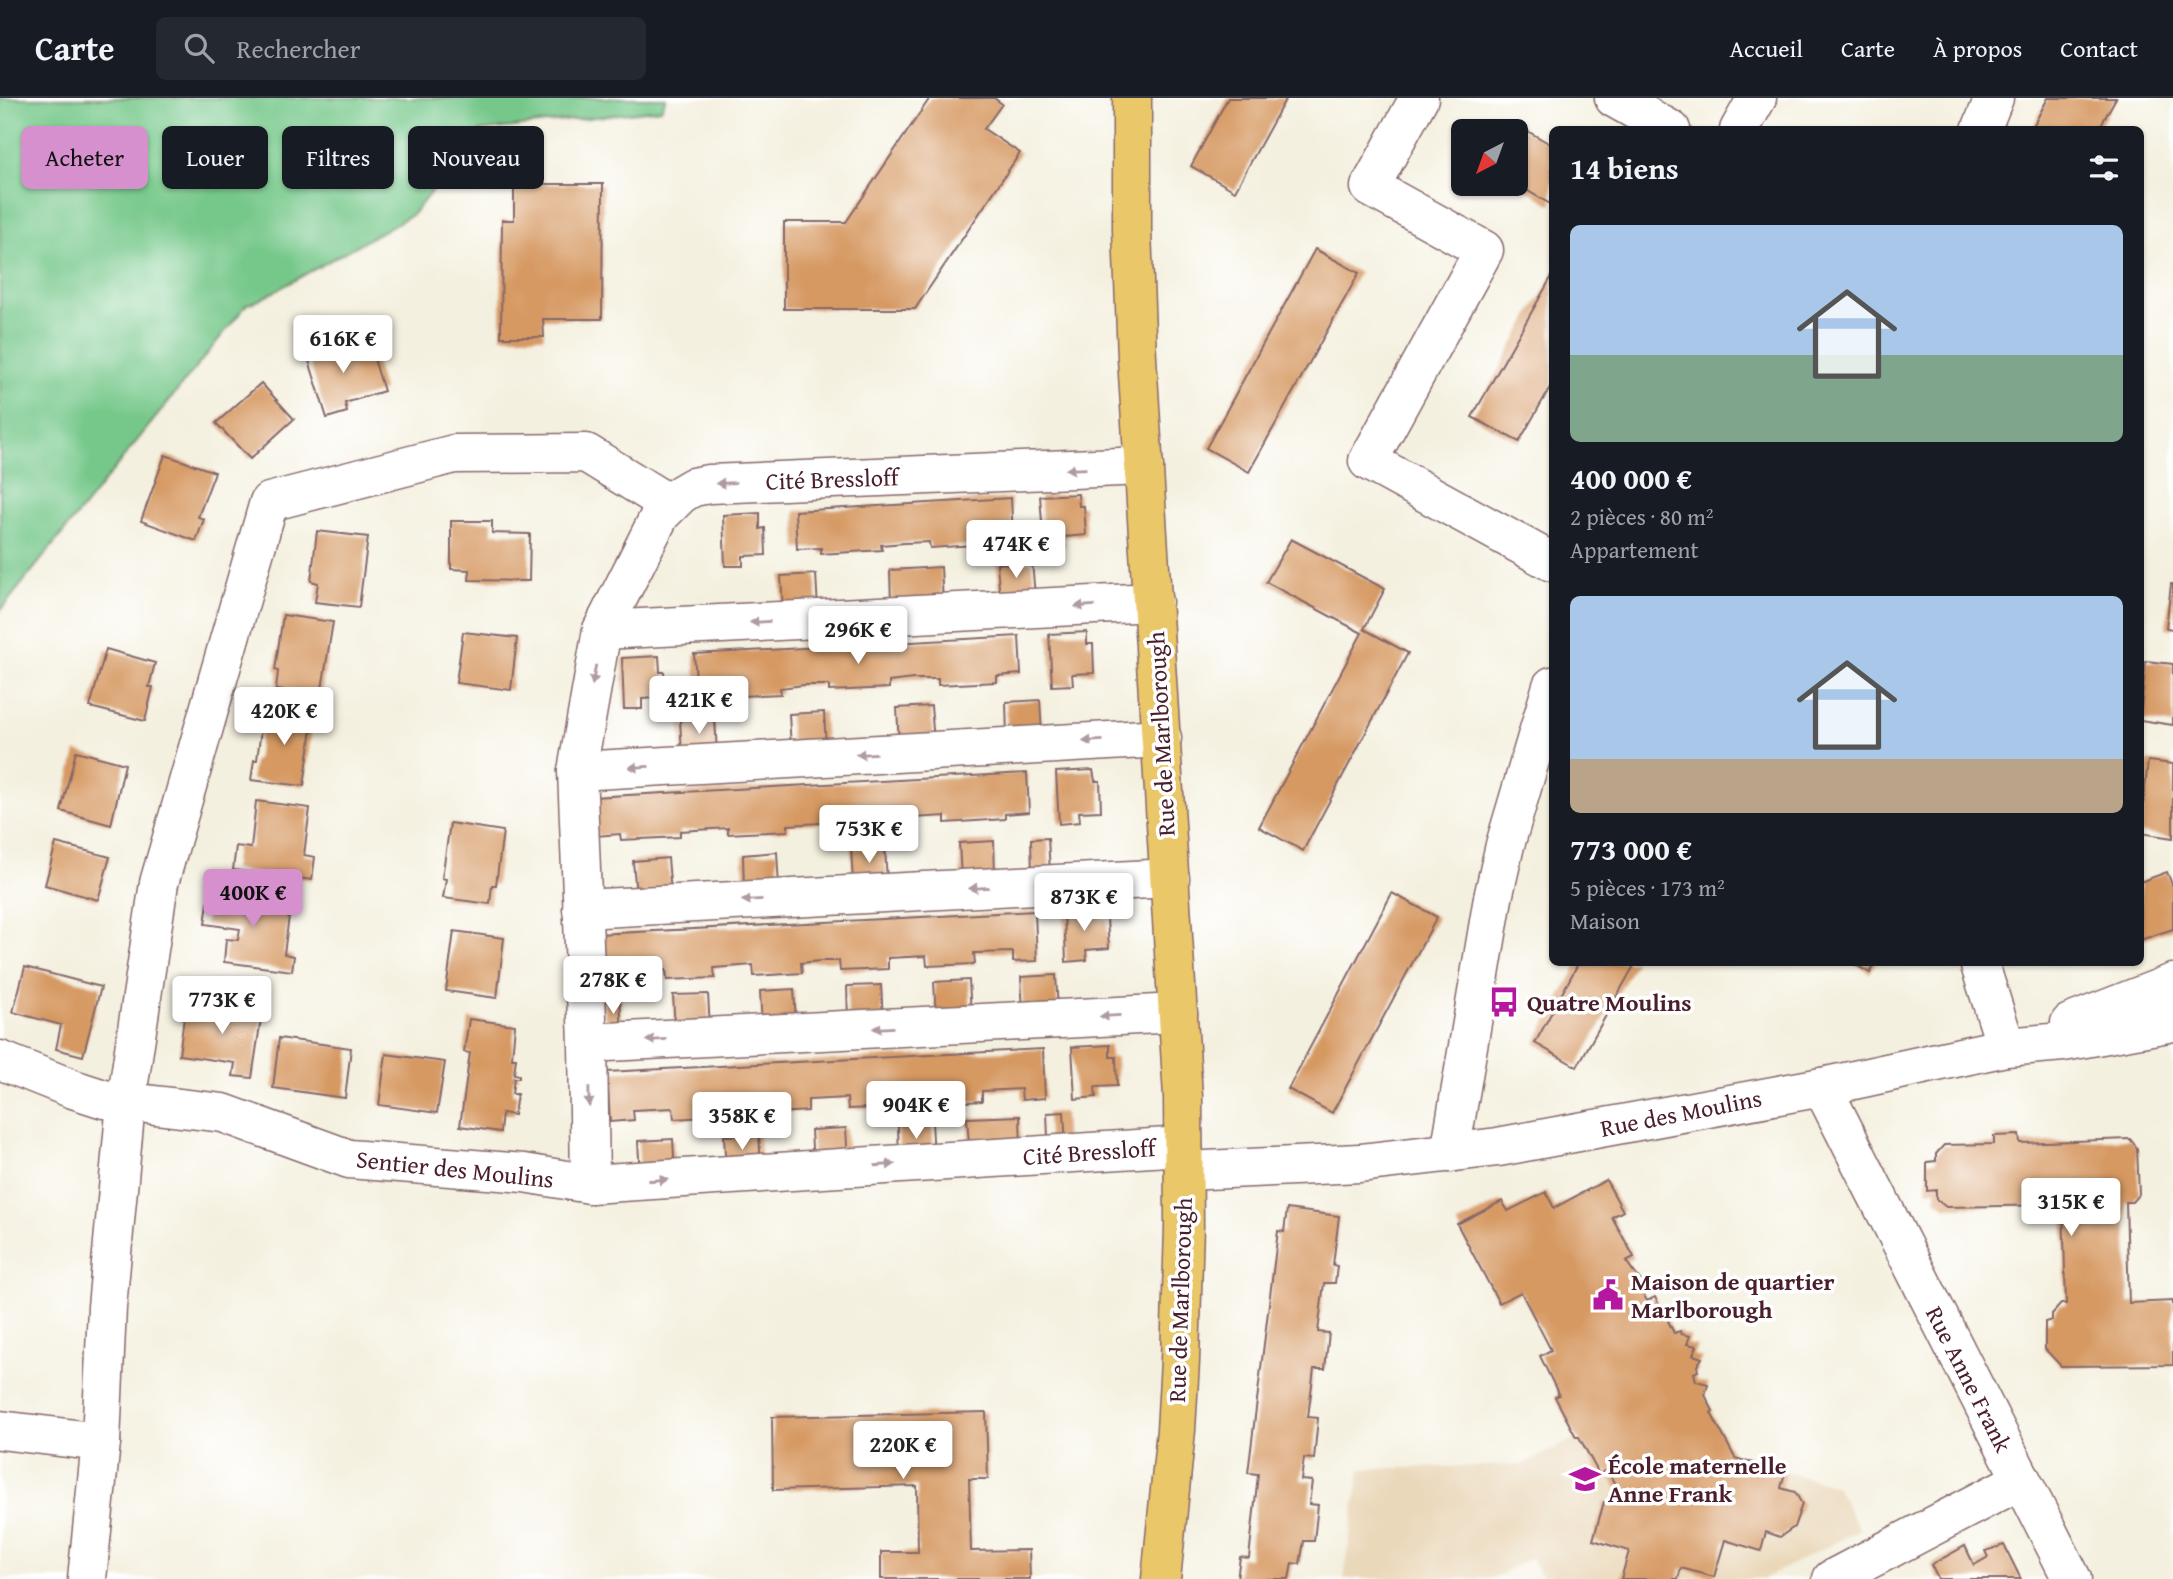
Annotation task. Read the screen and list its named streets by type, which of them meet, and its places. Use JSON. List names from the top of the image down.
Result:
{
  "streets": {
    "main road": ["Rue de Marlborough"],
    "street": [
      "Cité Bressloff",
      "Rue des Moulins",
      "Sentier des Moulins",
      "Rue Anne Frank"
    ]
  },
  "crossings": [
    ["Cité Bressloff", "Rue de Marlborough"],
    ["Cité Bressloff", "Rue des Moulins"],
    ["Cité Bressloff", "Sentier des Moulins"],
    ["Rue de Marlborough", "Rue des Moulins"],
    ["Rue des Moulins", "Rue Anne Frank"]
  ],
  "places": {
    "bus stop": ["Quatre Moulins"],
    "public building": ["Maison de quartier Marlborough"],
    "school or university": ["École maternelle Anne Frank"]
  },
  "north": "bottom left",
  "page": {
    "header": "Carte",
    "search": "Rechercher",
    "nav": [
      "Accueil",
      "Carte",
      "À propos",
      "Contact"
    ],
    "chip": [
      "Acheter",
      "Louer",
      "Filtres",
      "Nouveau"
    ],
    "heading": "14 biens",
    "list": [
      {
        "name": "400 000 €",
        "note": "2 pièces · 80 m² · Appartement"
      },
      {
        "name": "773 000 €",
        "note": "5 pièces · 173 m² · Maison"
      }
    ],
    "price": [
      "616K €",
      "474K €",
      "296K €",
      "421K €",
      "420K €",
      "753K €",
      "400K €",
      "873K €",
      "278K €",
      "773K €",
      "904K €",
      "358K €",
      "315K €",
      "220K €"
    ]
  }
}
